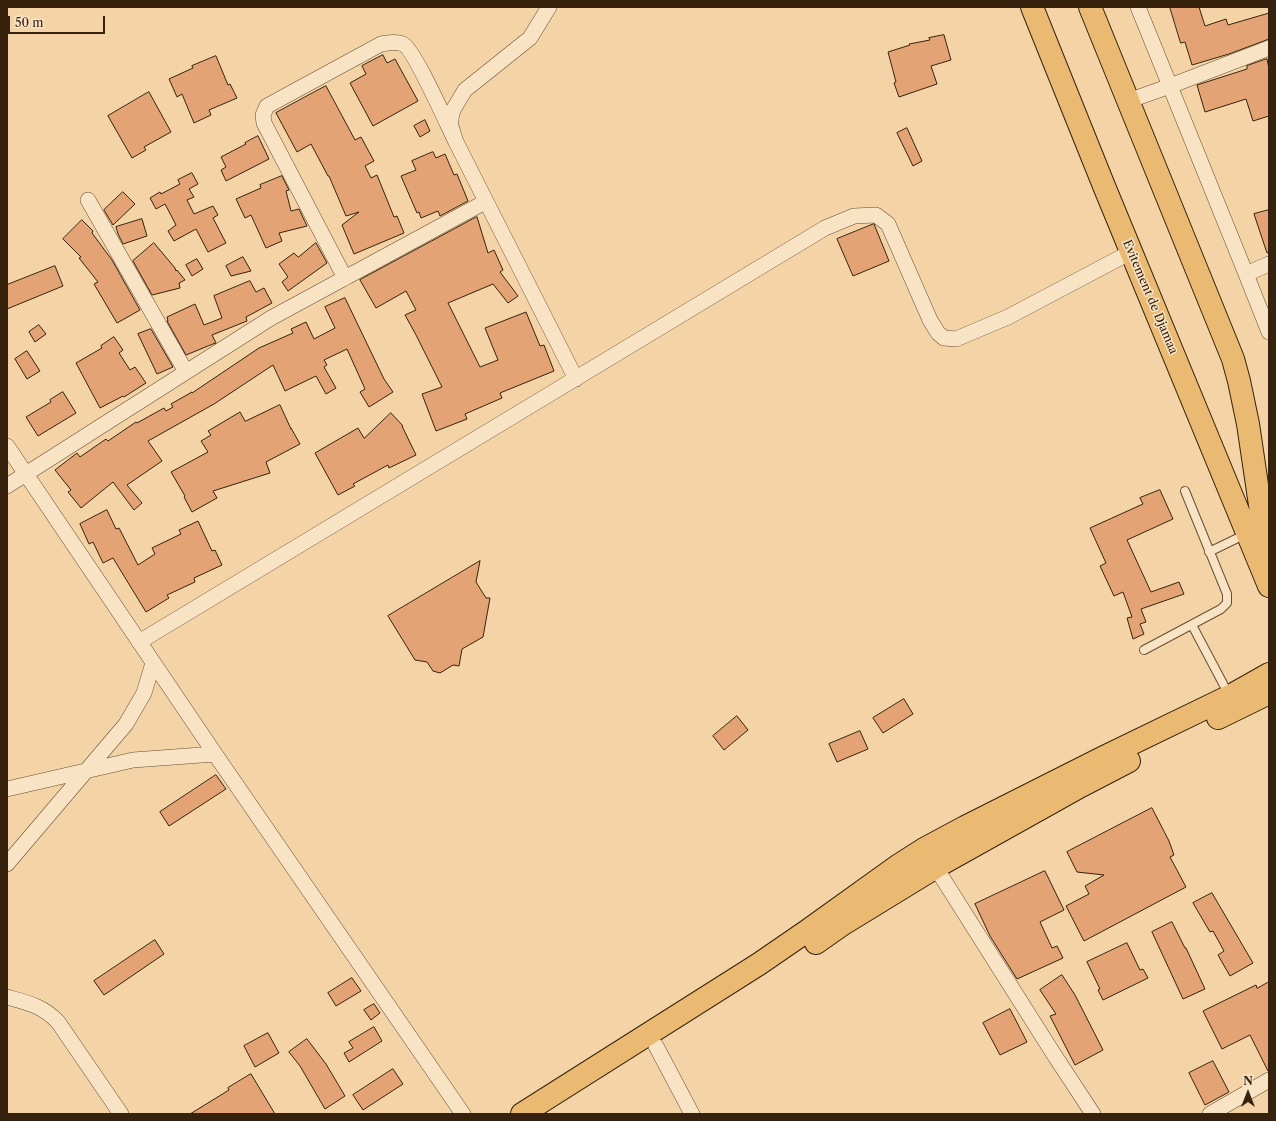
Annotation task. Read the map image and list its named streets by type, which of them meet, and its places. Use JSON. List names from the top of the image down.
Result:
{
  "streets": {
    "main road": ["Evitement de Djamaa"]
  },
  "scale_bar": "50 m",
  "north": "top"
}
